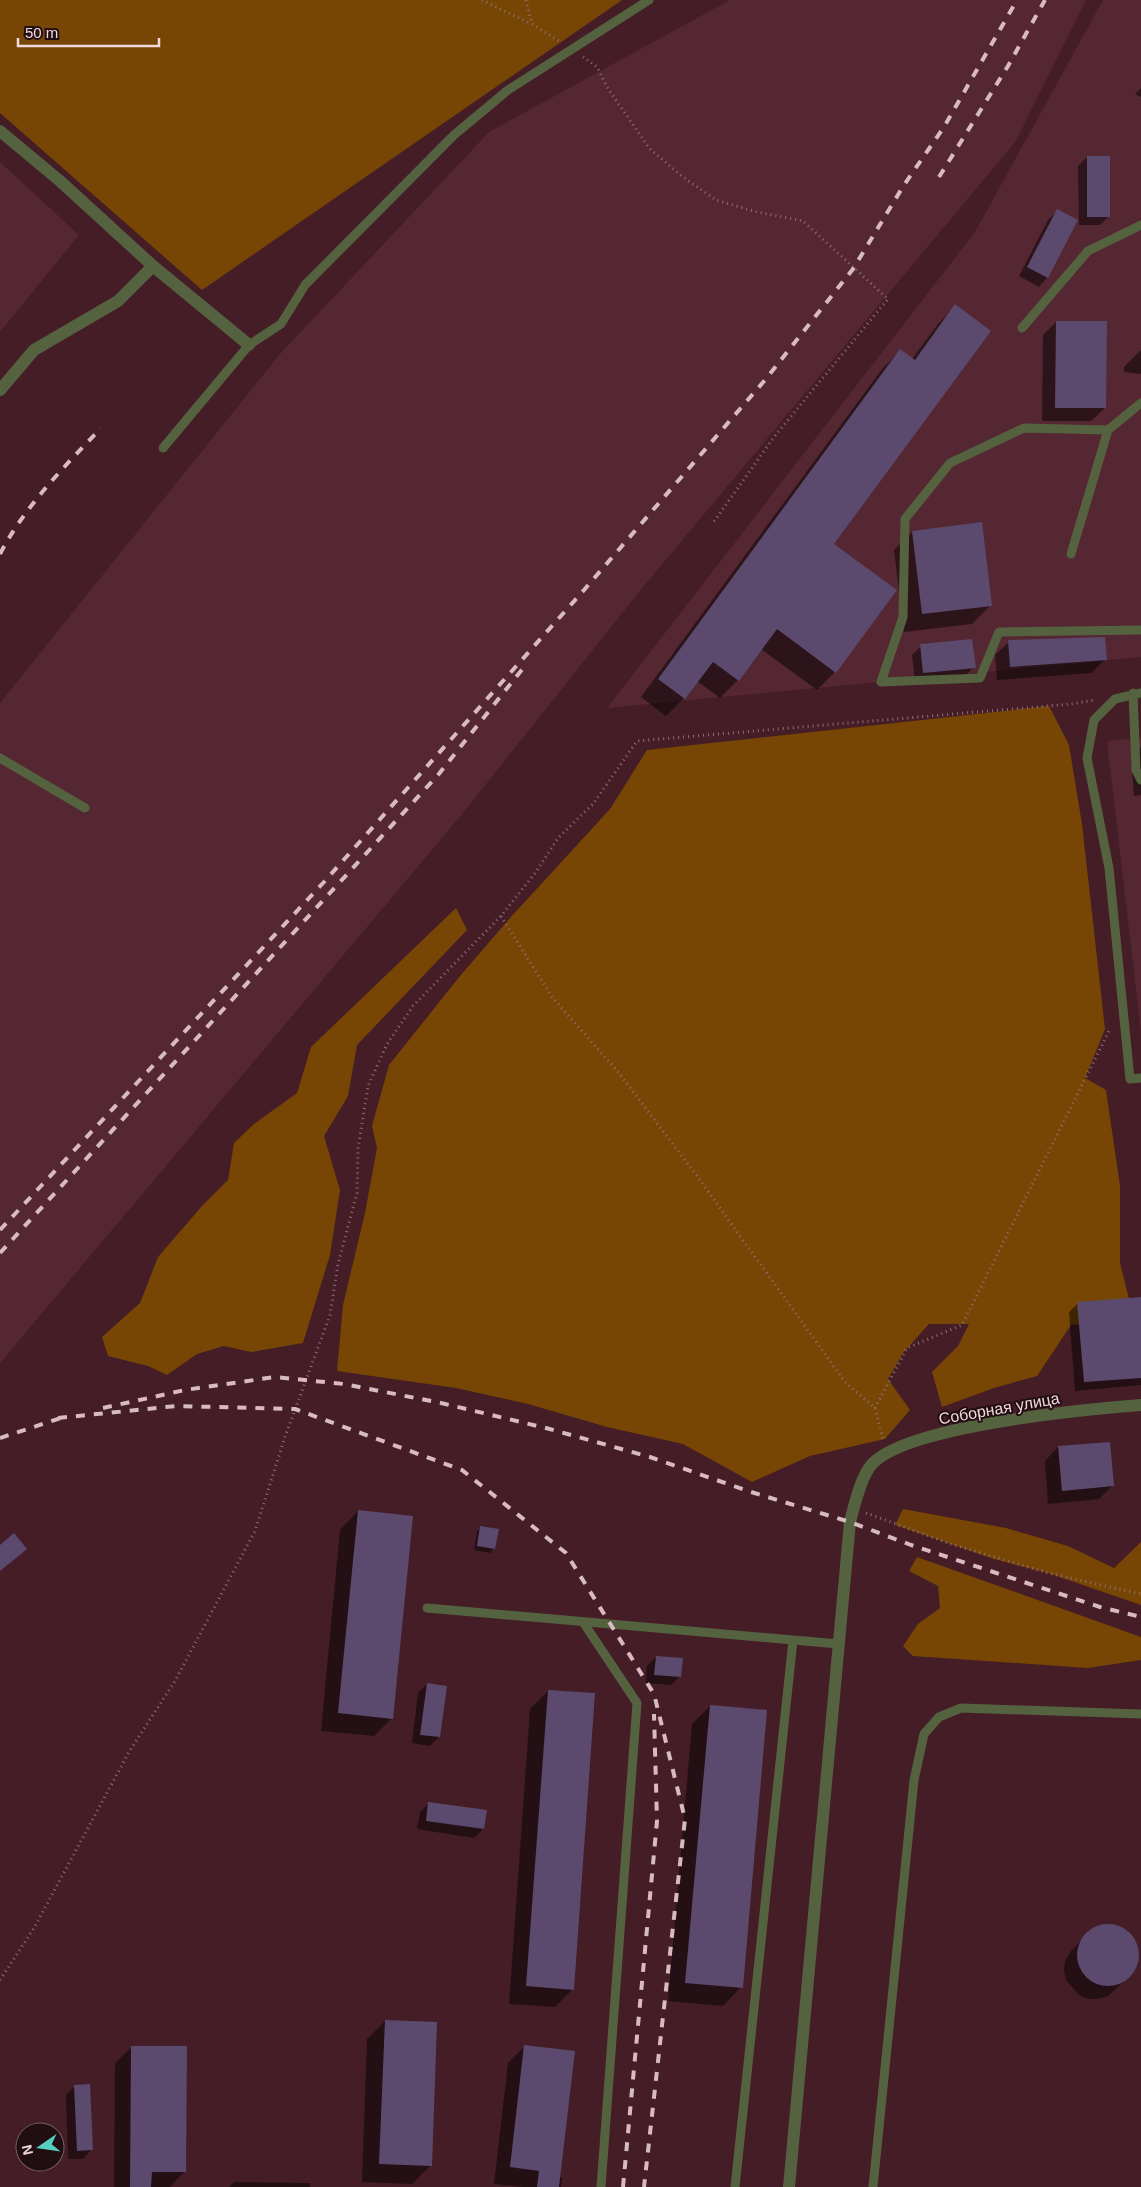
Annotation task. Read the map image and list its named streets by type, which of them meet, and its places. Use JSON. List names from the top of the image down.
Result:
{
  "streets": {
    "street": ["Соборная улица"]
  },
  "scale_bar": "50 m",
  "north": "left"
}
